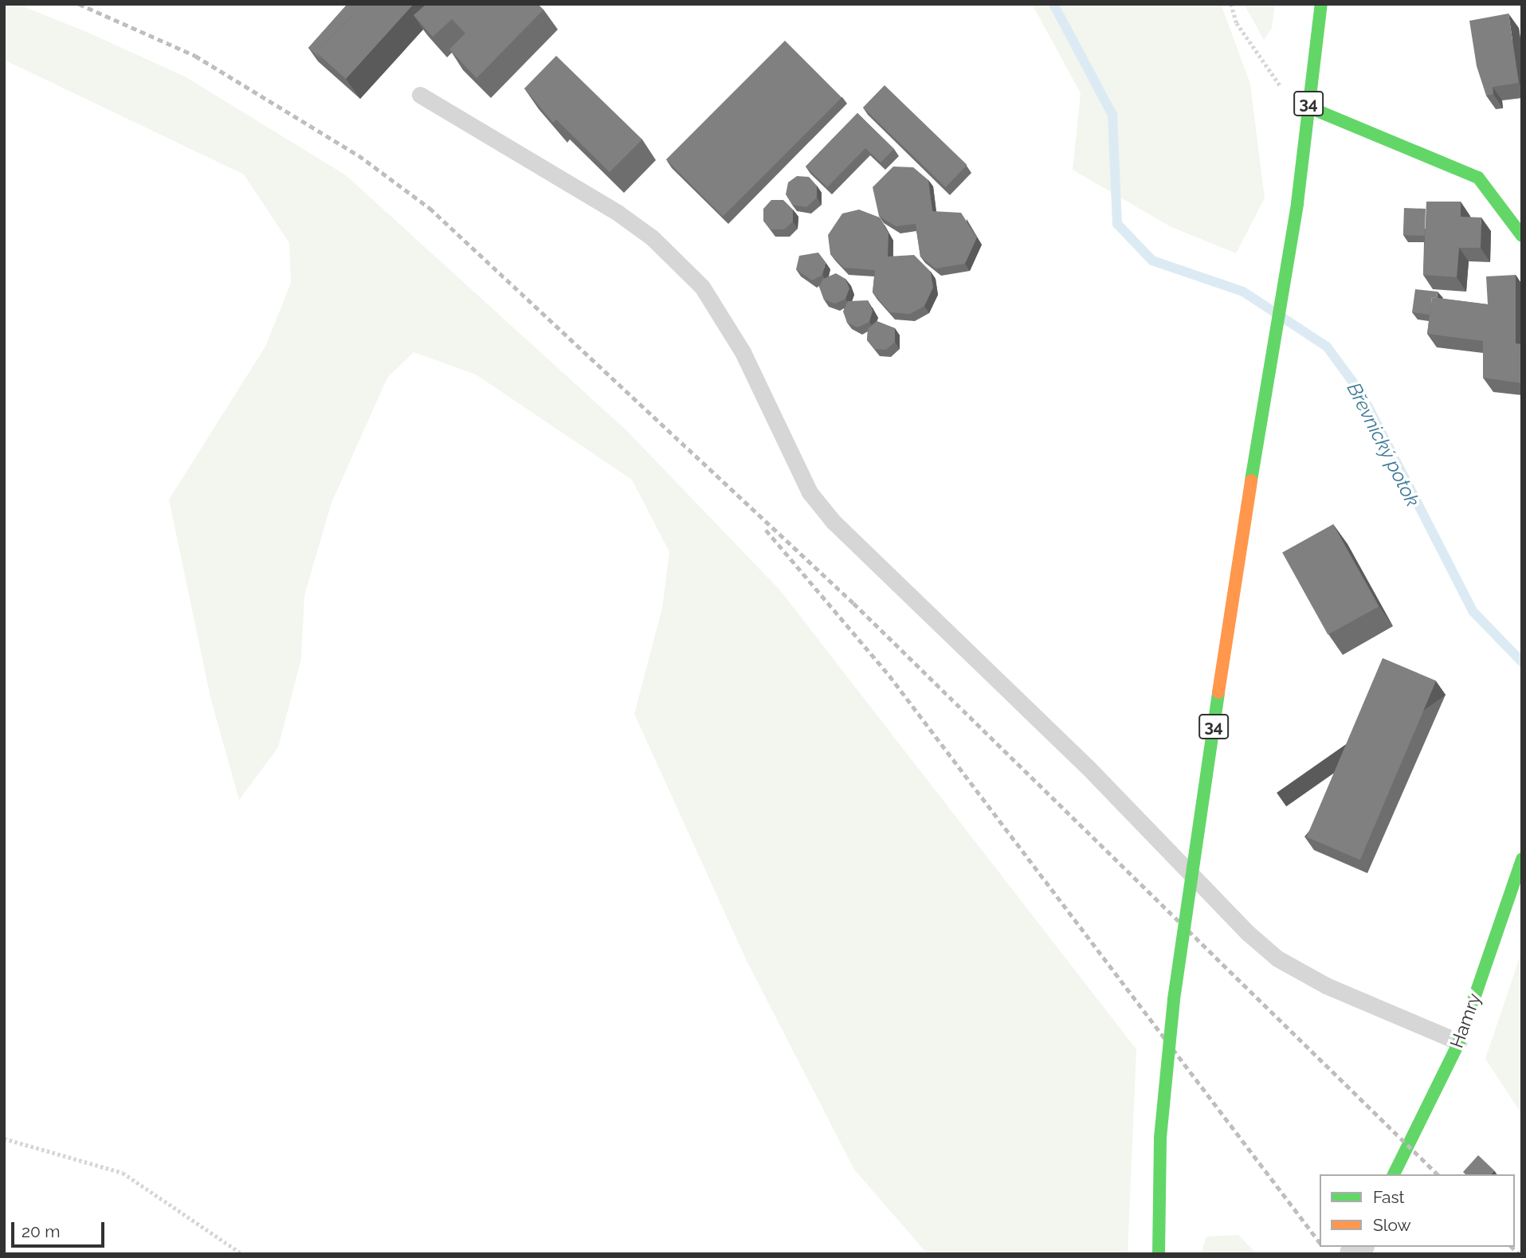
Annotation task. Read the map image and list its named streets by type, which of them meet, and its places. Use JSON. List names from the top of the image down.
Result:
{
  "streets": {
    "main road": ["34", "Hamry"]
  },
  "water": ["Břevnický potok"],
  "legend": ["Fast", "Slow"],
  "scale_bar": "20 m"
}
